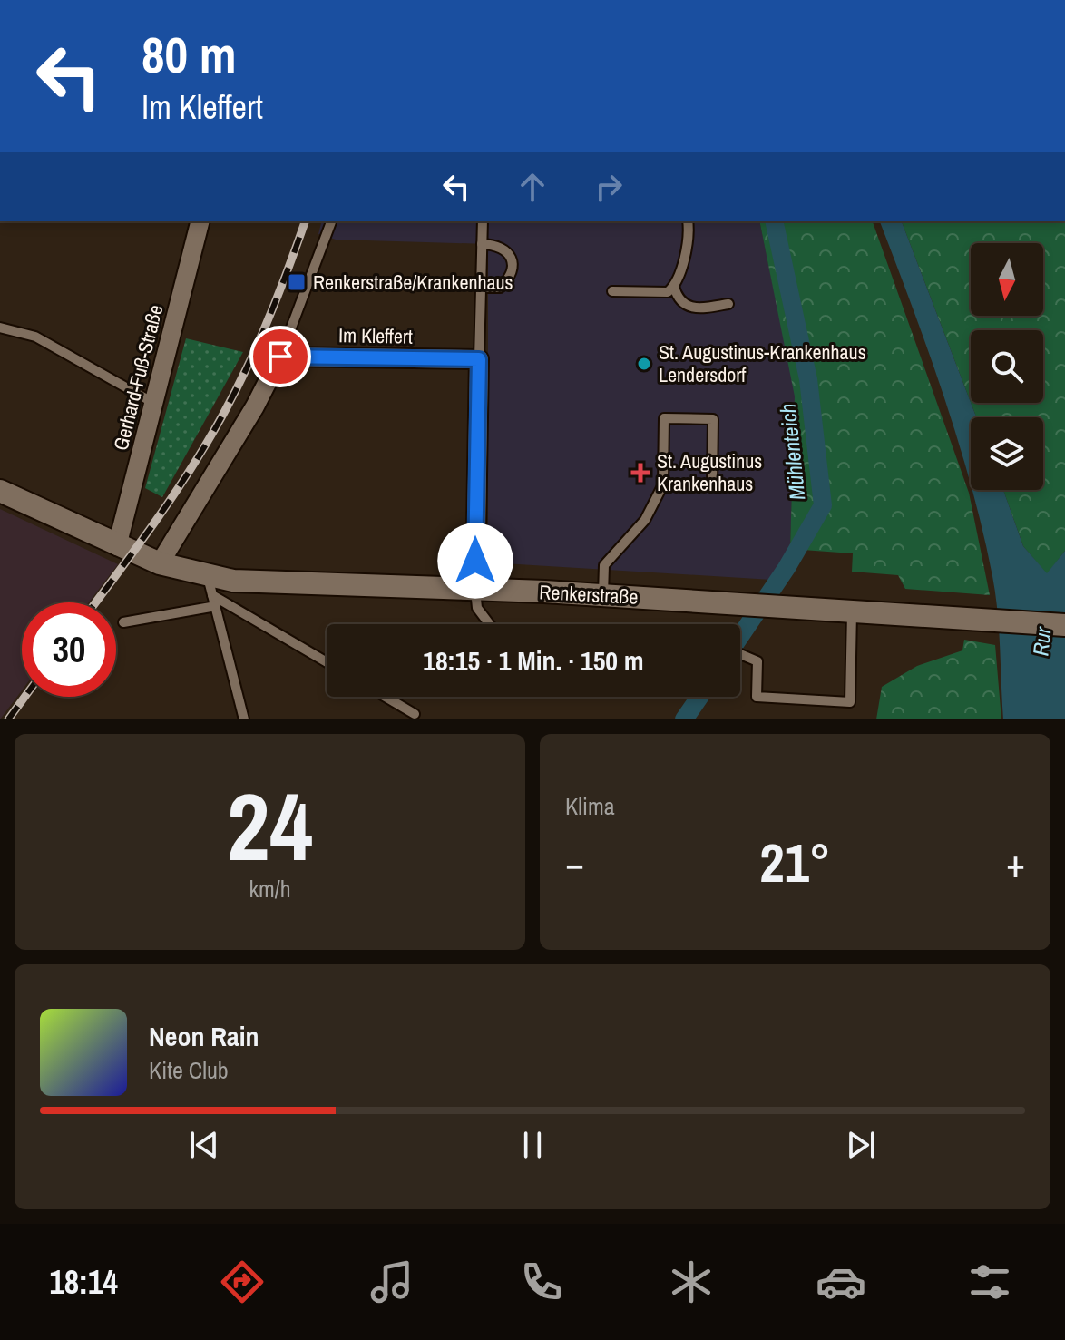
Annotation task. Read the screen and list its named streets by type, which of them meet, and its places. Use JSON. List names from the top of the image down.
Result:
{
  "streets": {
    "street": ["Im Kleffert", "Gerhard-Fuß-Straße", "Renkerstraße"]
  },
  "crossings": [
    ["Gerhard-Fuß-Straße", "Renkerstraße"]
  ],
  "water": ["Mühlenteich", "Rur"],
  "places": {
    "transit": ["Renkerstraße/Krankenhaus"],
    "other": ["St. Augustinus-Krankenhaus Lendersdorf"],
    "health": ["St. Augustinus Krankenhaus"]
  },
  "north": "bottom",
  "page": {
    "turn": ["80 m", "Im Kleffert"],
    "limit": "30",
    "trip": "18:15 · 1 Min. · 150 m",
    "tile": [
      ["24", "km/h"],
      "Klima"
    ],
    "heat": ["−", "21°", "+"],
    "song": ["Neon Rain", "Kite Club"],
    "tabs": "18:14"
  }
}
